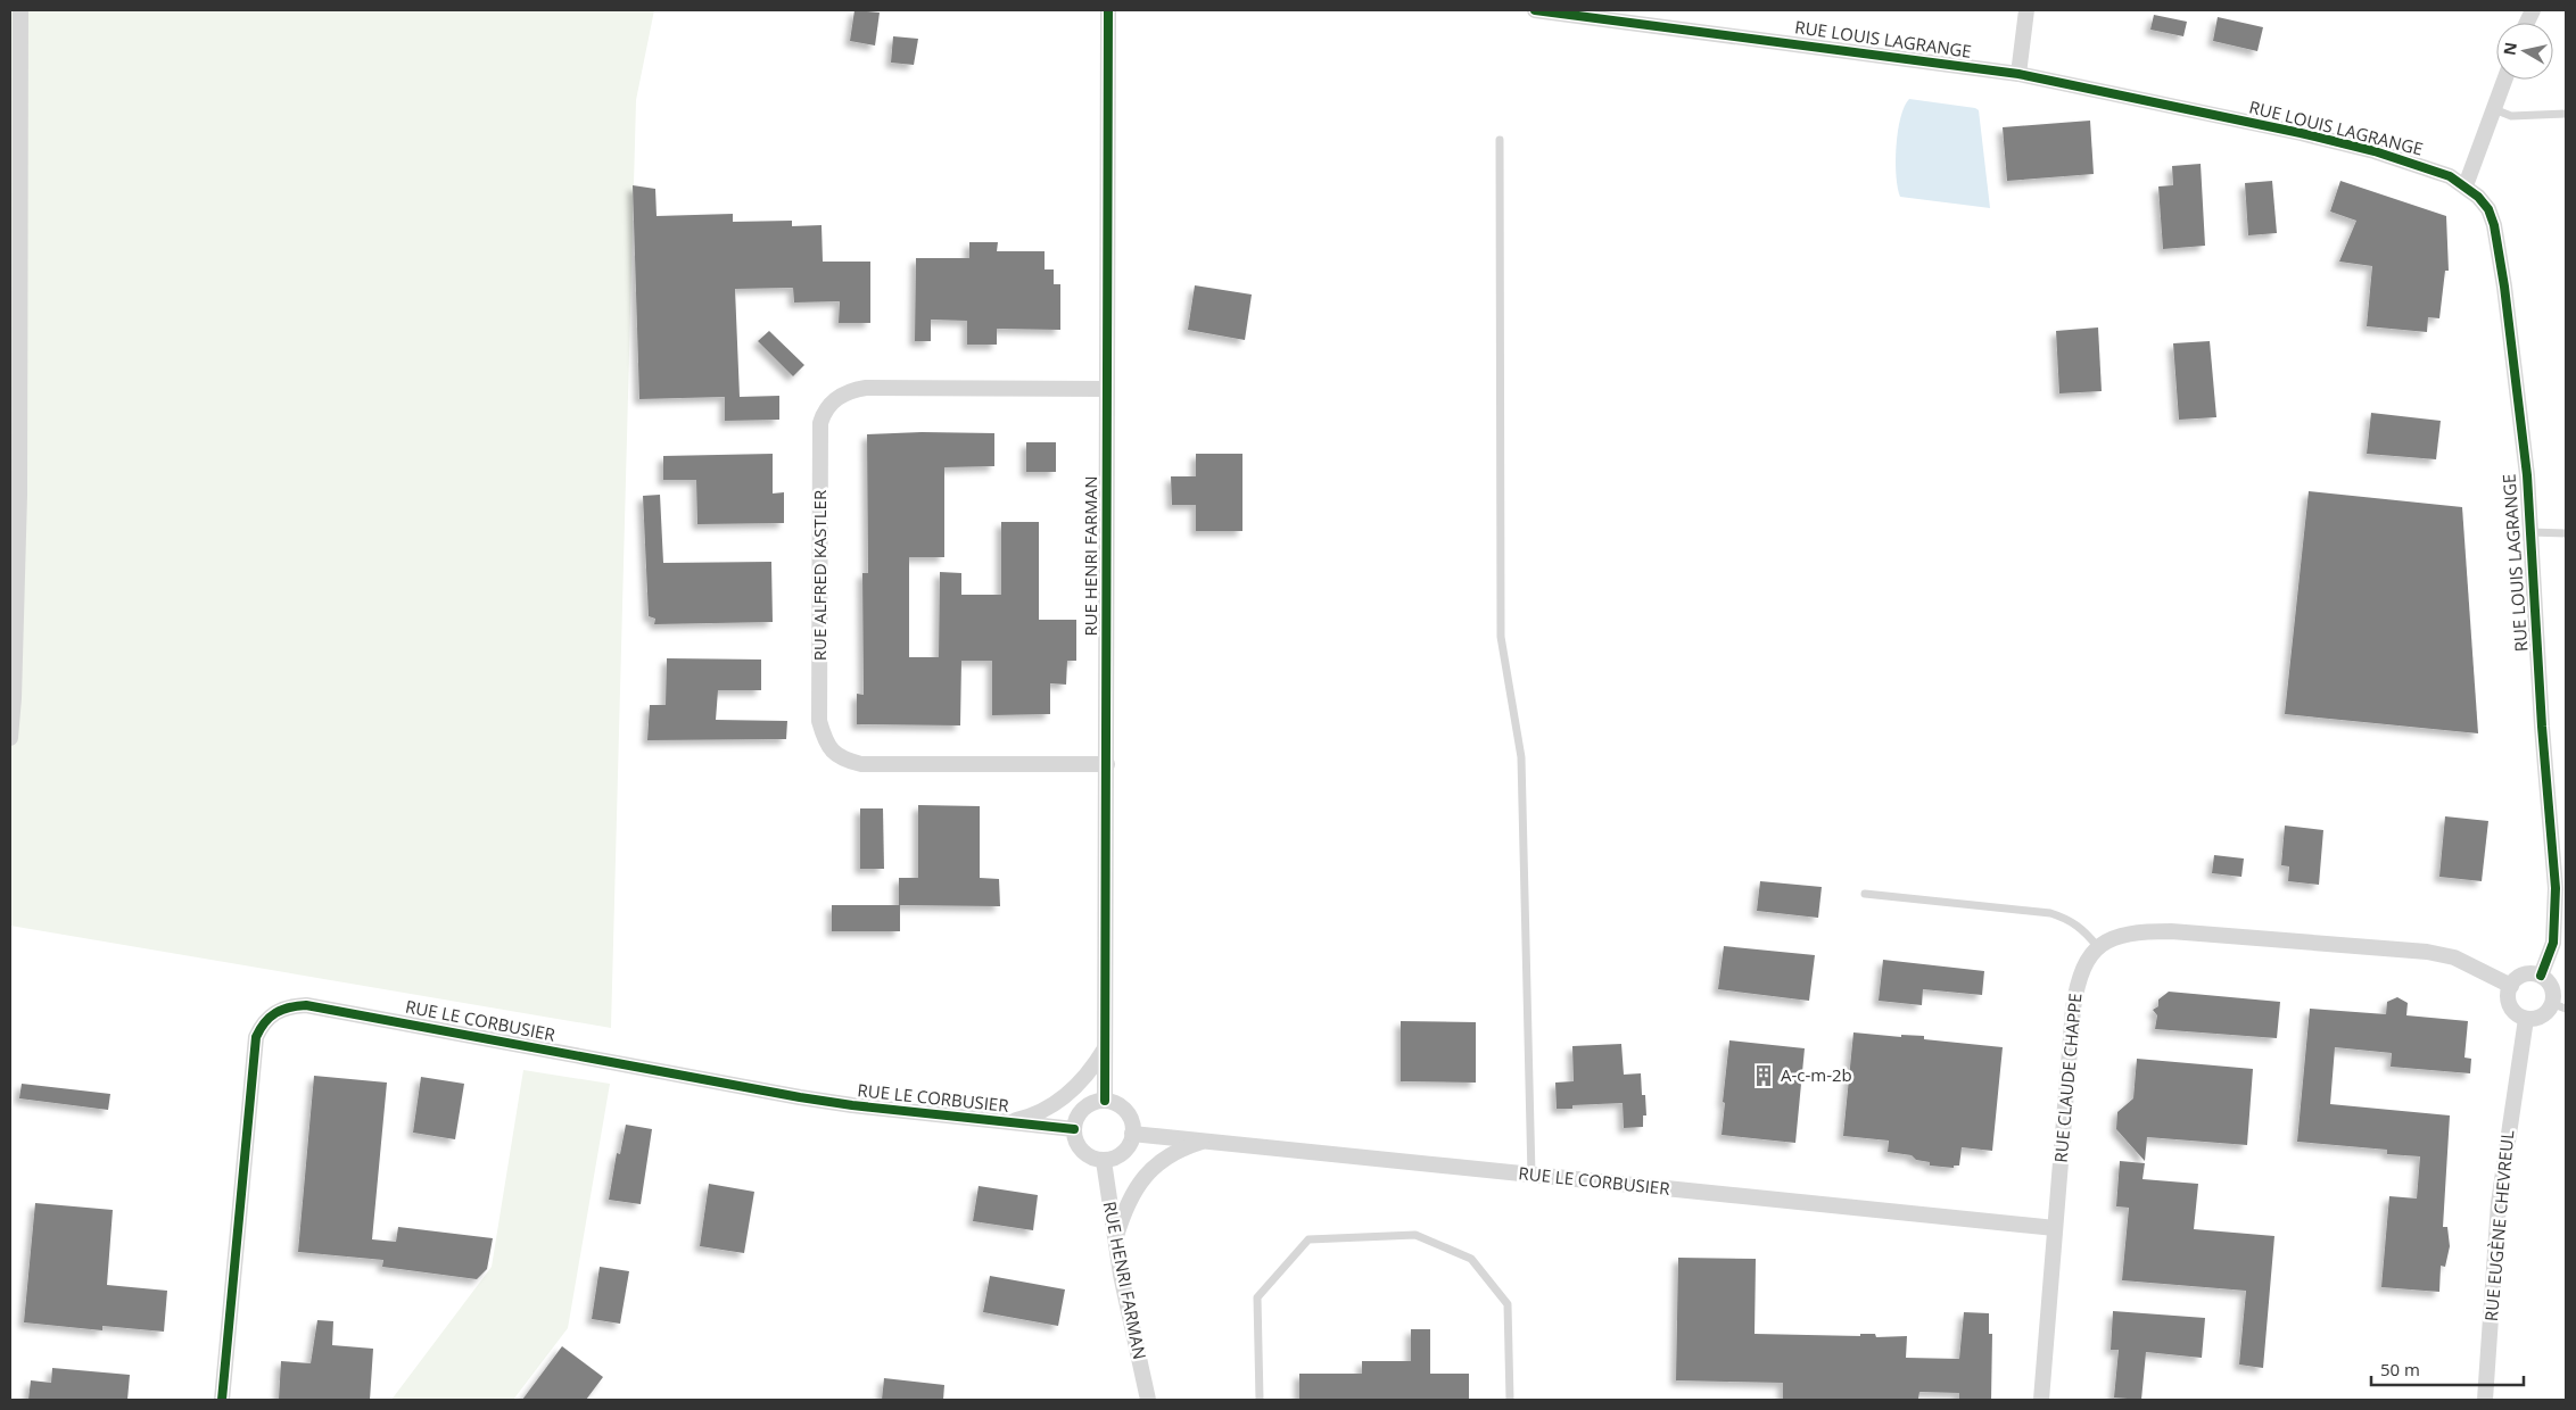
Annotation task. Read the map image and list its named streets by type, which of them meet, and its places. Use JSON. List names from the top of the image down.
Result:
{
  "streets": {
    "street": [
      "RUE LOUIS LAGRANGE",
      "RUE HENRI FARMAN",
      "RUE ALFRED KASTLER",
      "RUE LE CORBUSIER",
      "RUE CLAUDE CHAPPE",
      "RUE EUGÈNE CHEVREUL"
    ]
  },
  "crossings": [
    ["RUE LOUIS LAGRANGE", "RUE EUGÈNE CHEVREUL"],
    ["RUE HENRI FARMAN", "RUE ALFRED KASTLER"],
    ["RUE HENRI FARMAN", "RUE LE CORBUSIER"],
    ["RUE LE CORBUSIER", "RUE CLAUDE CHAPPE"]
  ],
  "places": {
    "building": ["A-c-m-2b"]
  },
  "scale_bar": "50 m",
  "north": "left"
}
